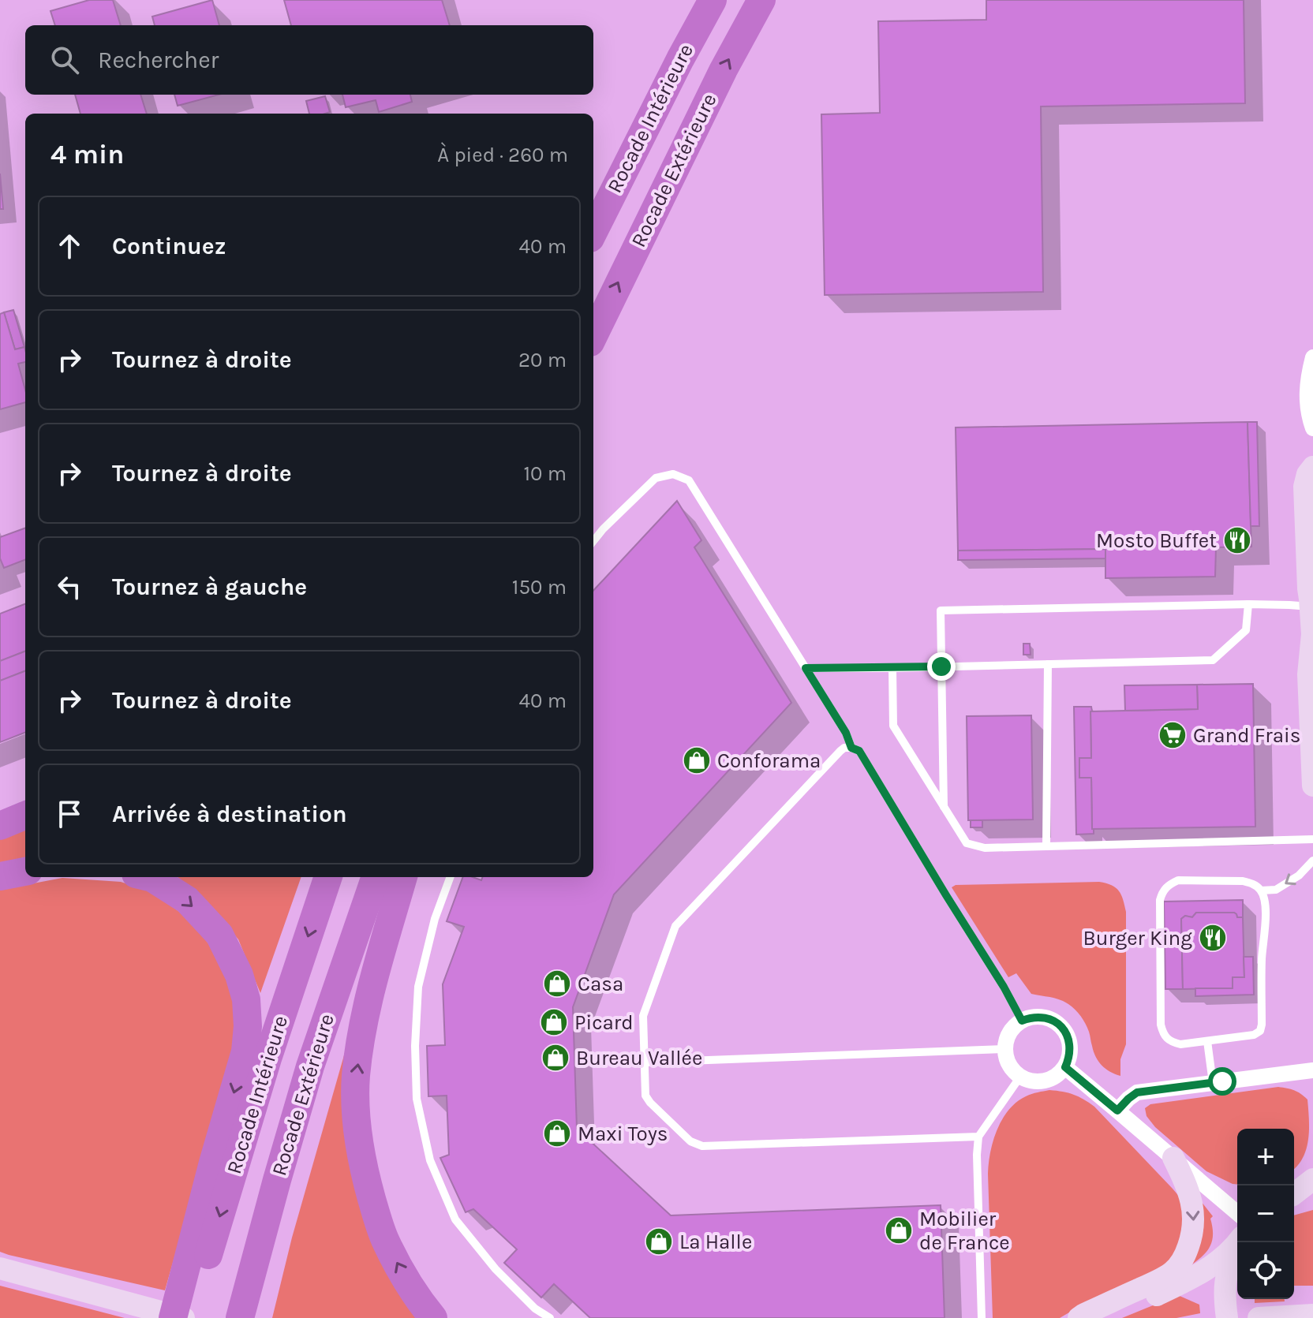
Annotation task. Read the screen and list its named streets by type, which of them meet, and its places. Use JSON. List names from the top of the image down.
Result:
{
  "streets": {
    "highway": ["Rocade Intérieure", "Rocade Extérieure"]
  },
  "one_way": ["Rocade Extérieure"],
  "places": {
    "restaurant": ["Mosto Buffet", "Burger King"],
    "supermarket": ["Grand Frais"],
    "shop": [
      "Conforama",
      "Casa",
      "Picard",
      "Bureau Vallée",
      "Maxi Toys",
      "Mobilier de France",
      "La Halle"
    ]
  },
  "page": {
    "search": "Rechercher",
    "heading": ["4 min", "À pied · 260 m"],
    "list": [
      ["Continuez", "40 m"],
      ["Tournez à droite", "20 m"],
      ["Tournez à droite", "10 m"],
      ["Tournez à gauche", "150 m"],
      ["Tournez à droite", "40 m"],
      "Arrivée à destination"
    ],
    "map_buttons": ["+", "−"]
  }
}
